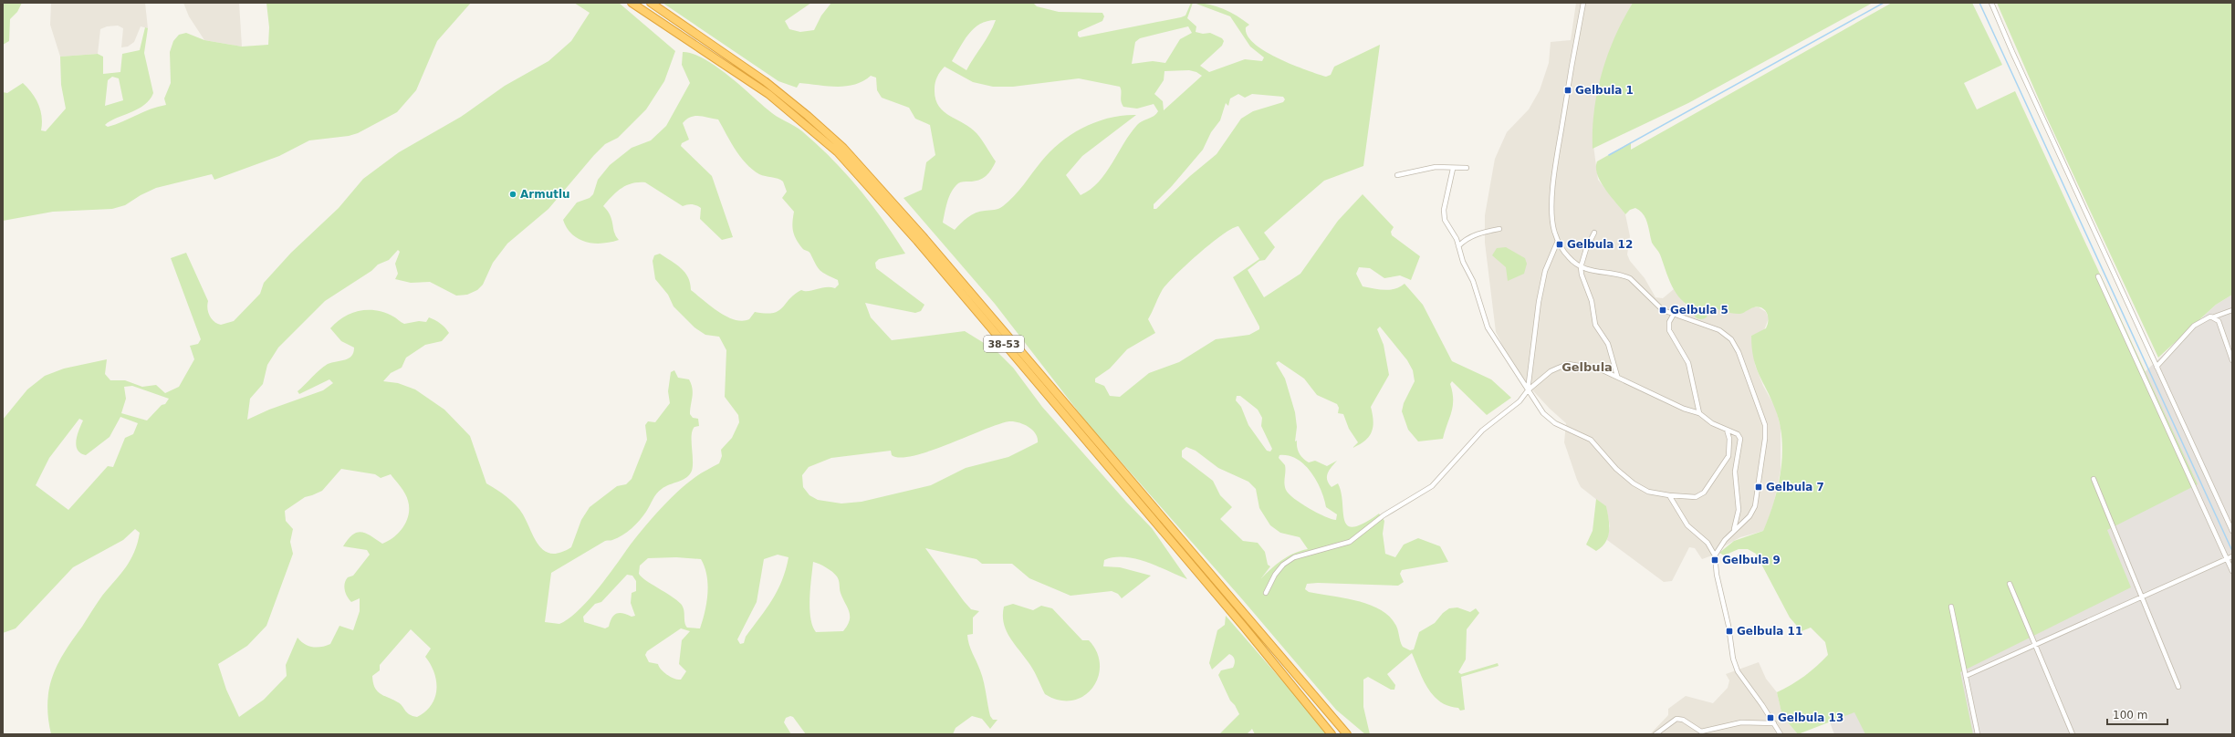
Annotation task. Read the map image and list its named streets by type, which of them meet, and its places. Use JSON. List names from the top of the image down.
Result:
{
  "streets": {
    "highway": ["38-53"]
  },
  "districts": ["Gelbula"],
  "places": {
    "transit": [
      "Gelbula 1",
      "Gelbula 12",
      "Gelbula 5",
      "Gelbula 7",
      "Gelbula 9",
      "Gelbula 11",
      "Gelbula 13"
    ],
    "other": ["Armutlu"]
  },
  "scale_bar": "100 m"
}
